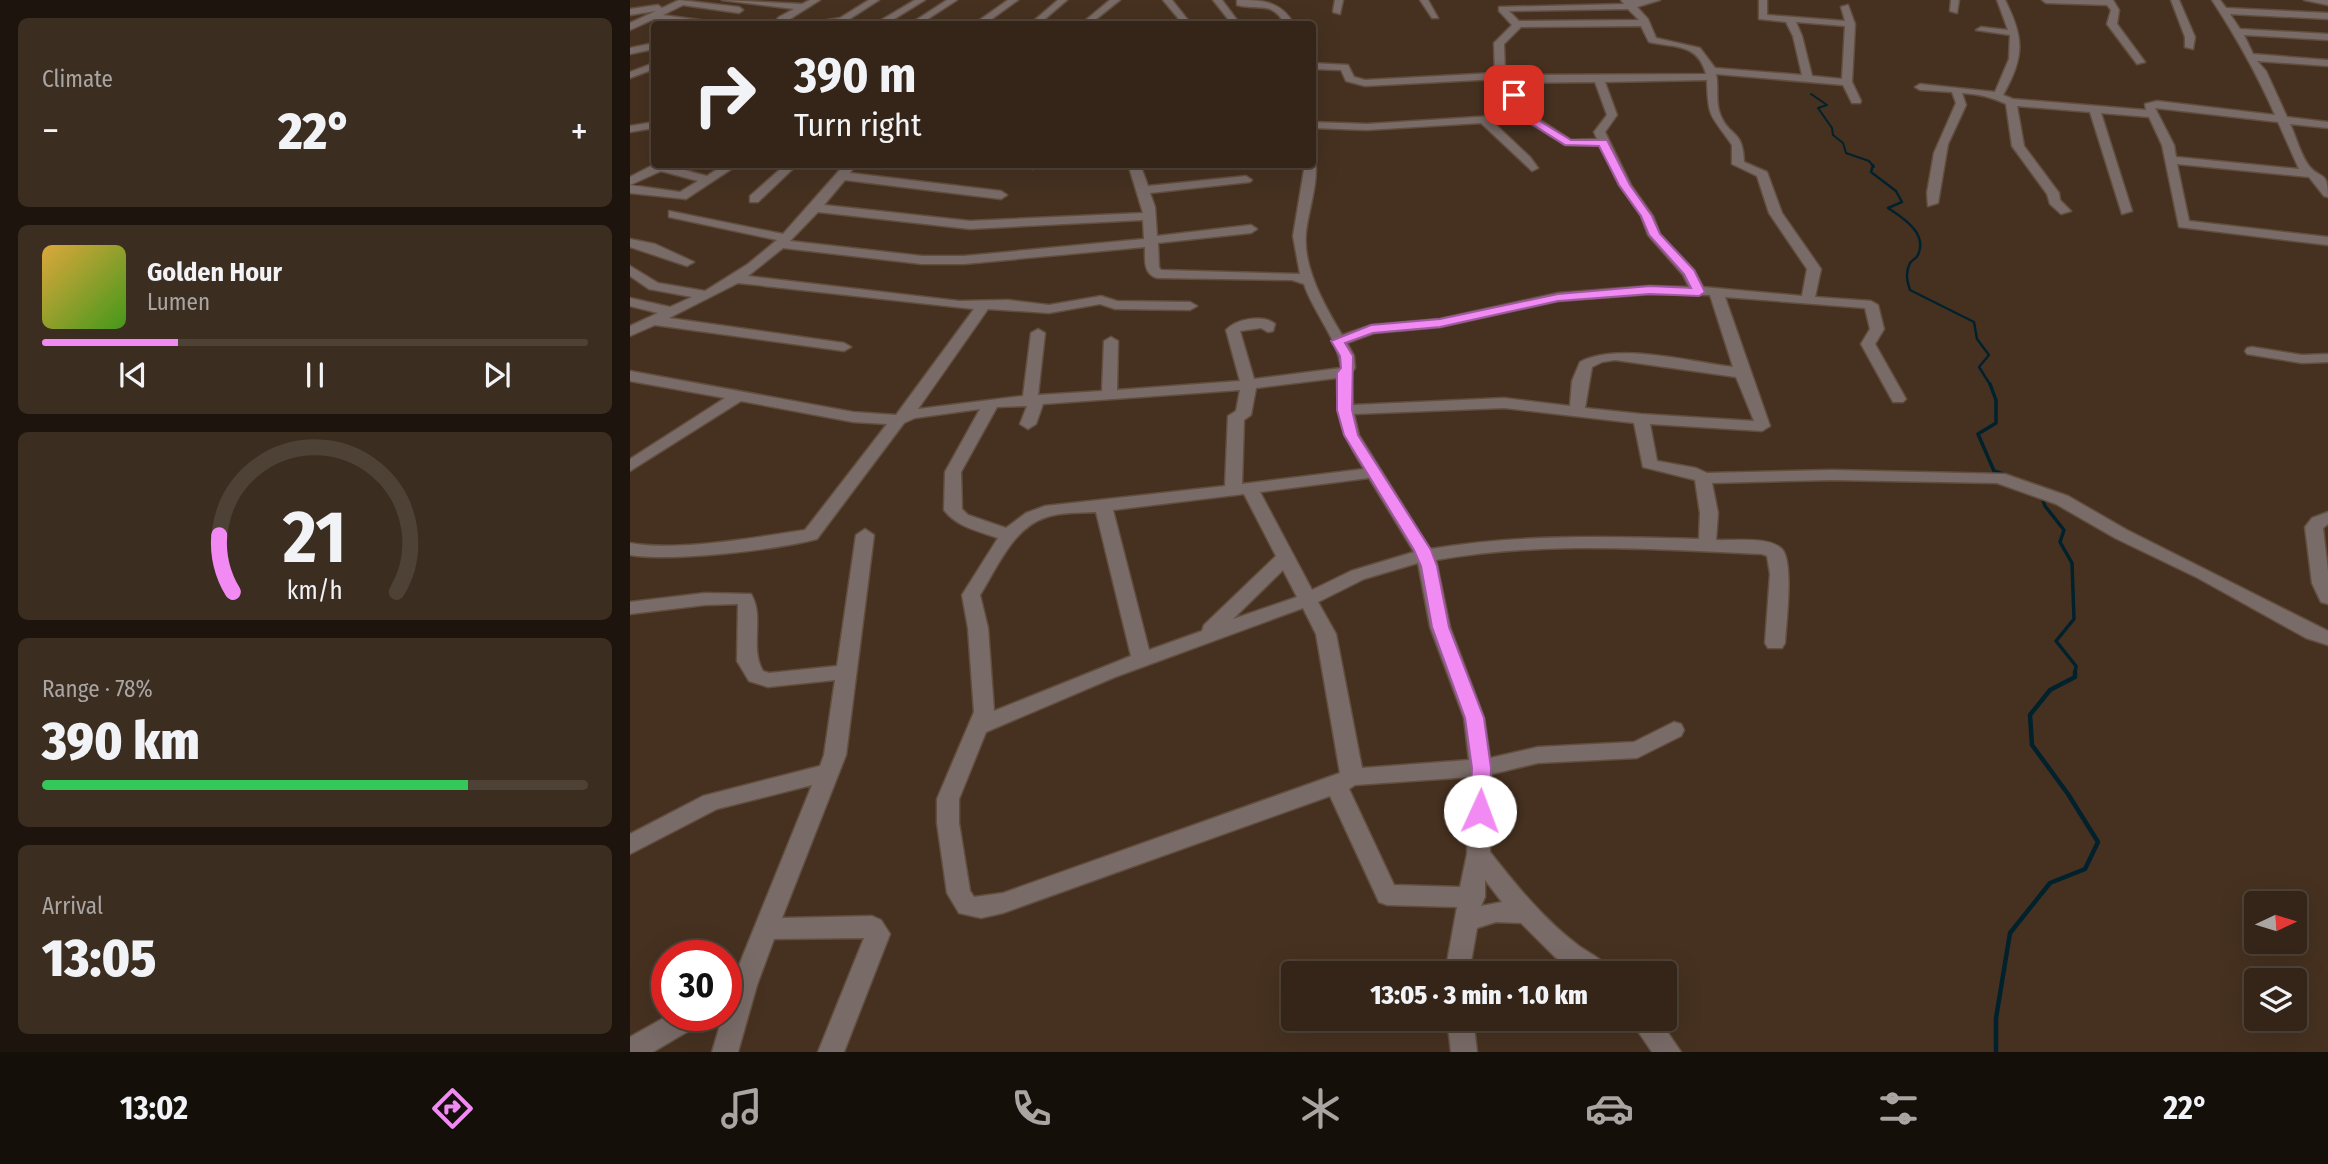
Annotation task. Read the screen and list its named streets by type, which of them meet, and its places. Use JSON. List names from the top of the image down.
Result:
{
  "north": "right",
  "page": {
    "tile": [
      "Climate",
      ["Range · 78%", "390 km"],
      ["Arrival", "13:05"]
    ],
    "turn": ["390 m", "Turn right"],
    "heat": ["−", "22°", "+"],
    "song": ["Golden Hour", "Lumen"],
    "limit": "30",
    "trip": "13:05 · 3 min · 1.0 km",
    "tabs": ["13:02", "22°"],
    "gauge": ["21", "km/h"]
  }
}
